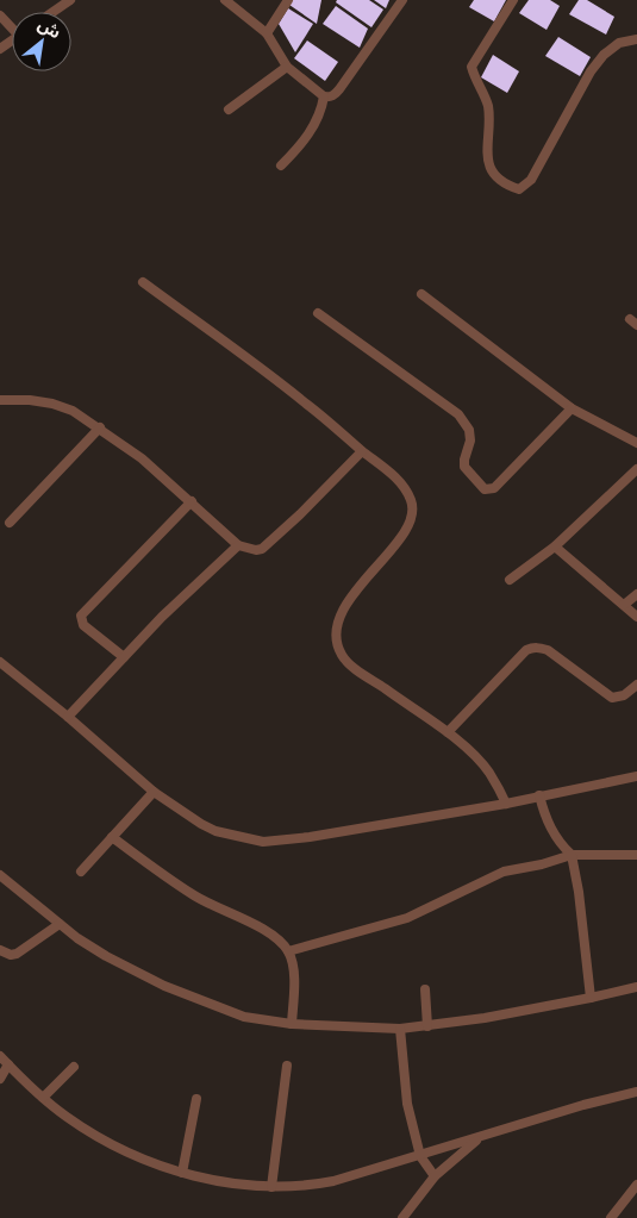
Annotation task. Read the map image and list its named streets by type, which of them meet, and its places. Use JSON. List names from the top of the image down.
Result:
{
  "north": "top right"
}
